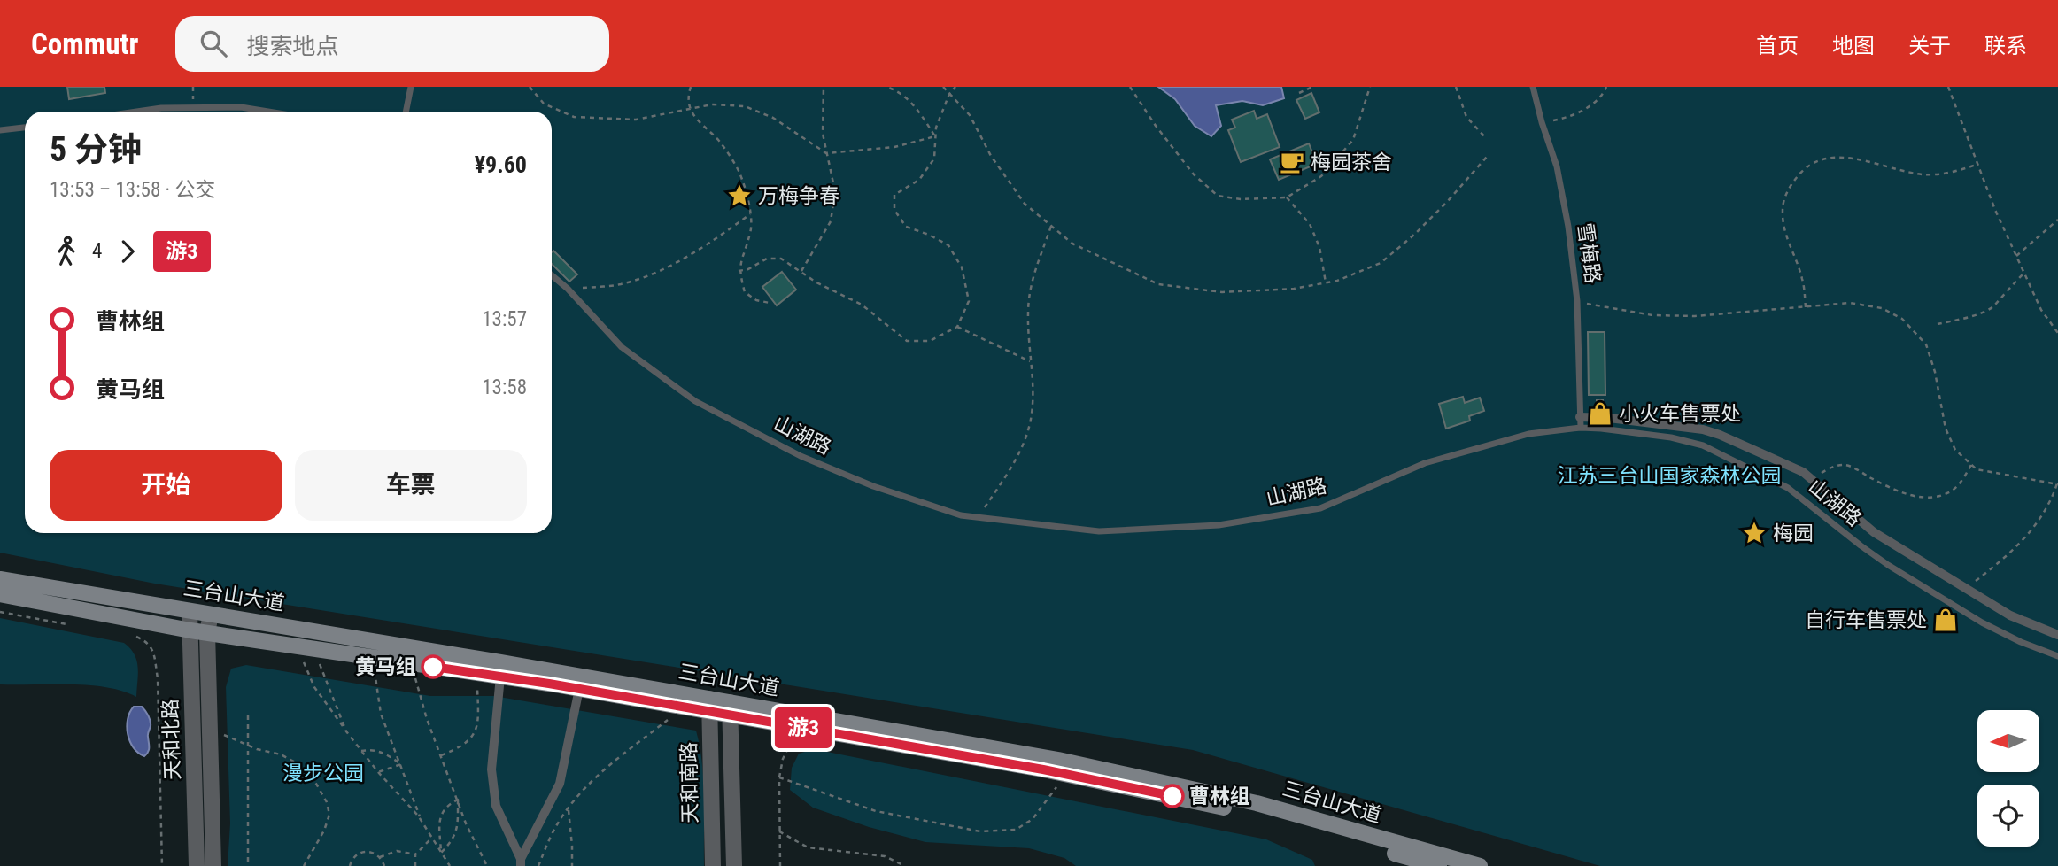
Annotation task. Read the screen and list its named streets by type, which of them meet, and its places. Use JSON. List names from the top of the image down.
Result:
{
  "streets": {
    "main road": ["三台山大道"],
    "street": ["天和北路", "天和南路"],
    "lane": ["雪梅路", "山湖路"]
  },
  "crossings": [
    ["雪梅路", "山湖路"],
    ["三台山大道", "天和北路"],
    ["三台山大道", "天和南路"]
  ],
  "parks": ["江苏三台山国家森林公园", "漫步公园"],
  "places": {
    "cafe": ["梅园茶舍"],
    "place": ["万梅争春", "梅园"],
    "shop": ["小火车售票处", "自行车售票处"],
    "other": ["黄马组", "曹林组"]
  },
  "lines": ["bus line 游3"],
  "north": "left",
  "page": {
    "header": "Commutr",
    "search": "搜索地点",
    "nav": [
      "首页",
      "地图",
      "关于",
      "联系"
    ],
    "on_map": "游3",
    "heading": ["5 分钟", "13:53 – 13:58 · 公交", "¥9.60"],
    "legs": ["4", "游3"],
    "list": [
      {
        "name": "曹林组",
        "value": "13:57"
      },
      {
        "name": "黄马组",
        "value": "13:58"
      }
    ],
    "buttons": ["开始", "车票"]
  }
}
